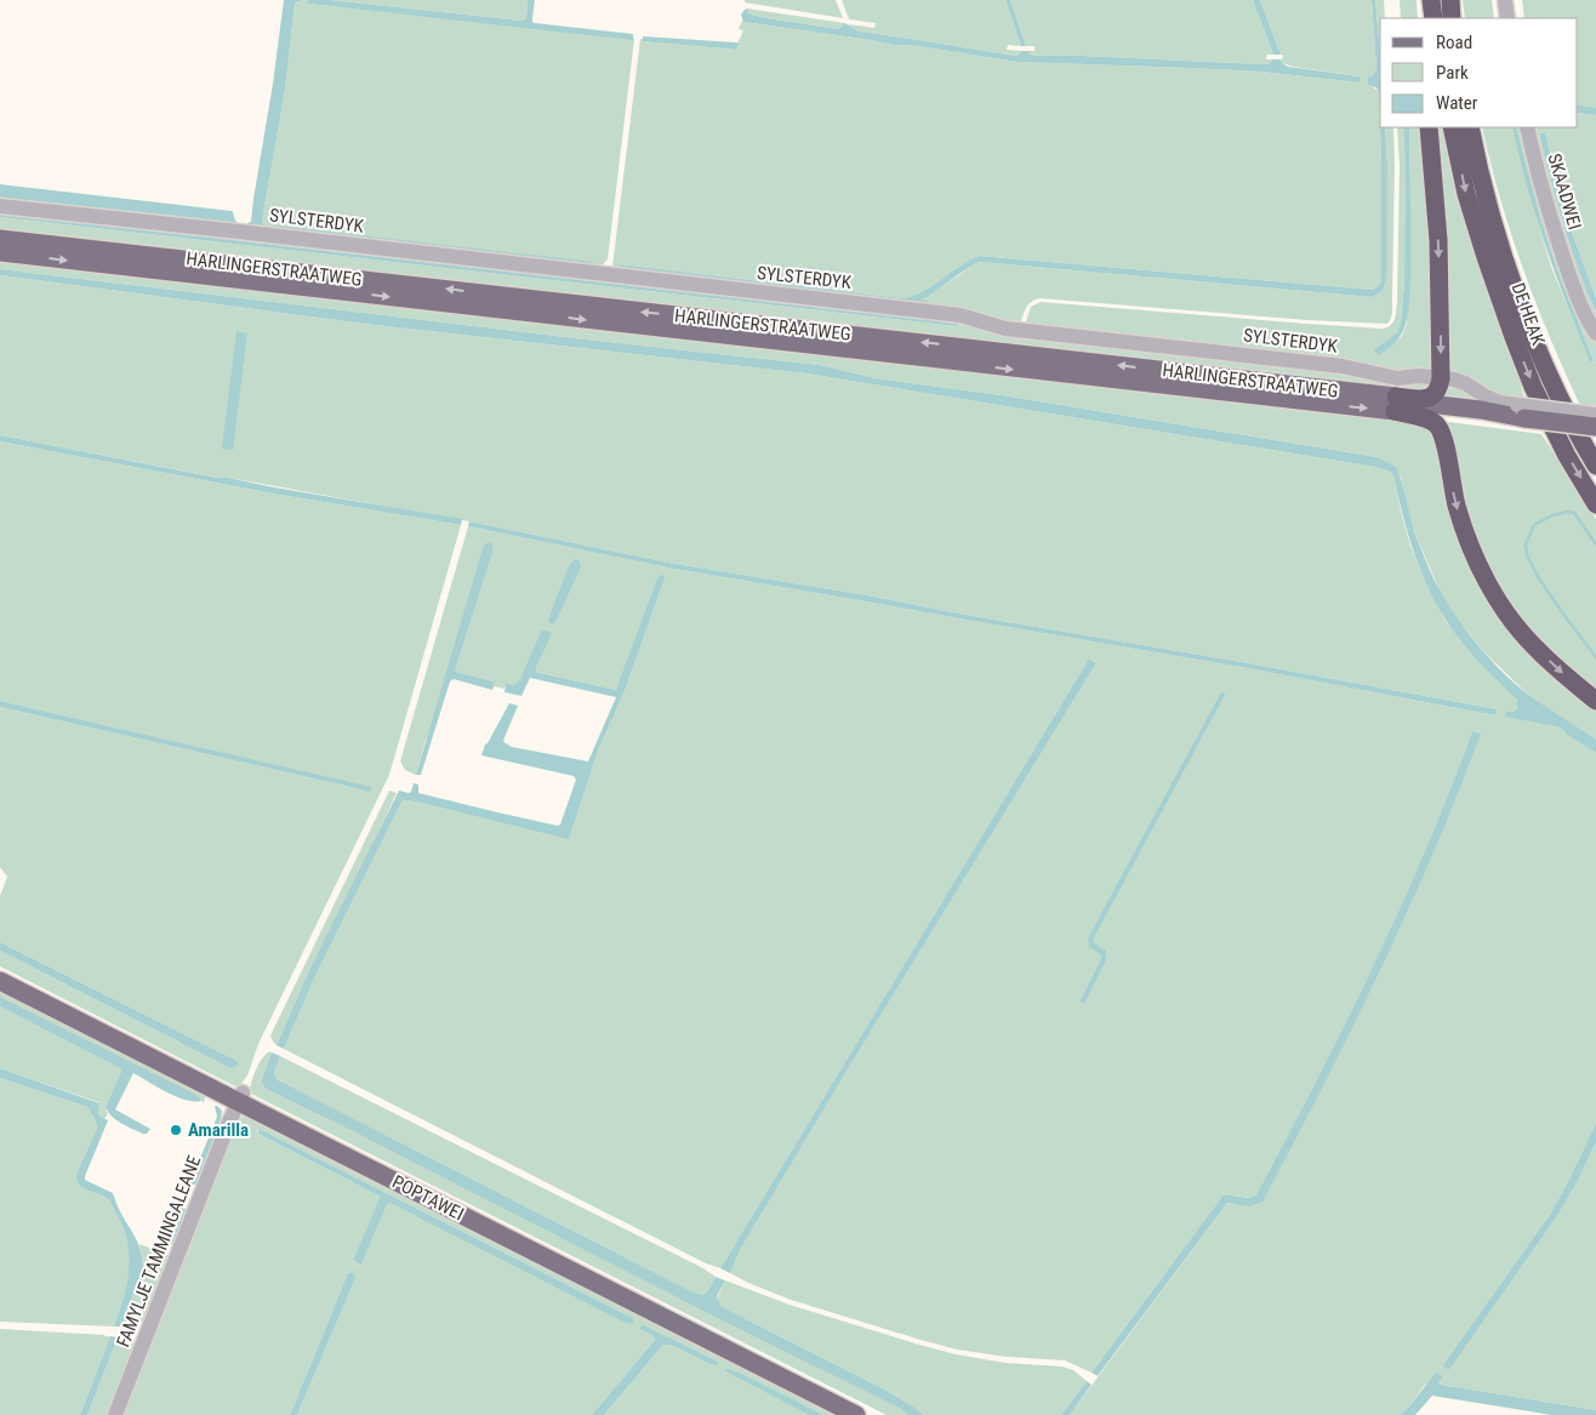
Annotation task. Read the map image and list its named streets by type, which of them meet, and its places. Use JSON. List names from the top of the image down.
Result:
{
  "streets": {
    "highway": ["DE HEAK"],
    "main road": ["HARLINGERSTRAATWEG", "POPTAWEI"],
    "street": ["SKAADWEI", "SYLSTERDYK", "FAMYLJE TAMMINGALEANE"]
  },
  "crossings": [
    ["SYLSTERDYK", "HARLINGERSTRAATWEG"],
    ["POPTAWEI", "FAMYLJE TAMMINGALEANE"]
  ],
  "places": ["Amarilla"],
  "legend": ["Road", "Park", "Water"]
}
